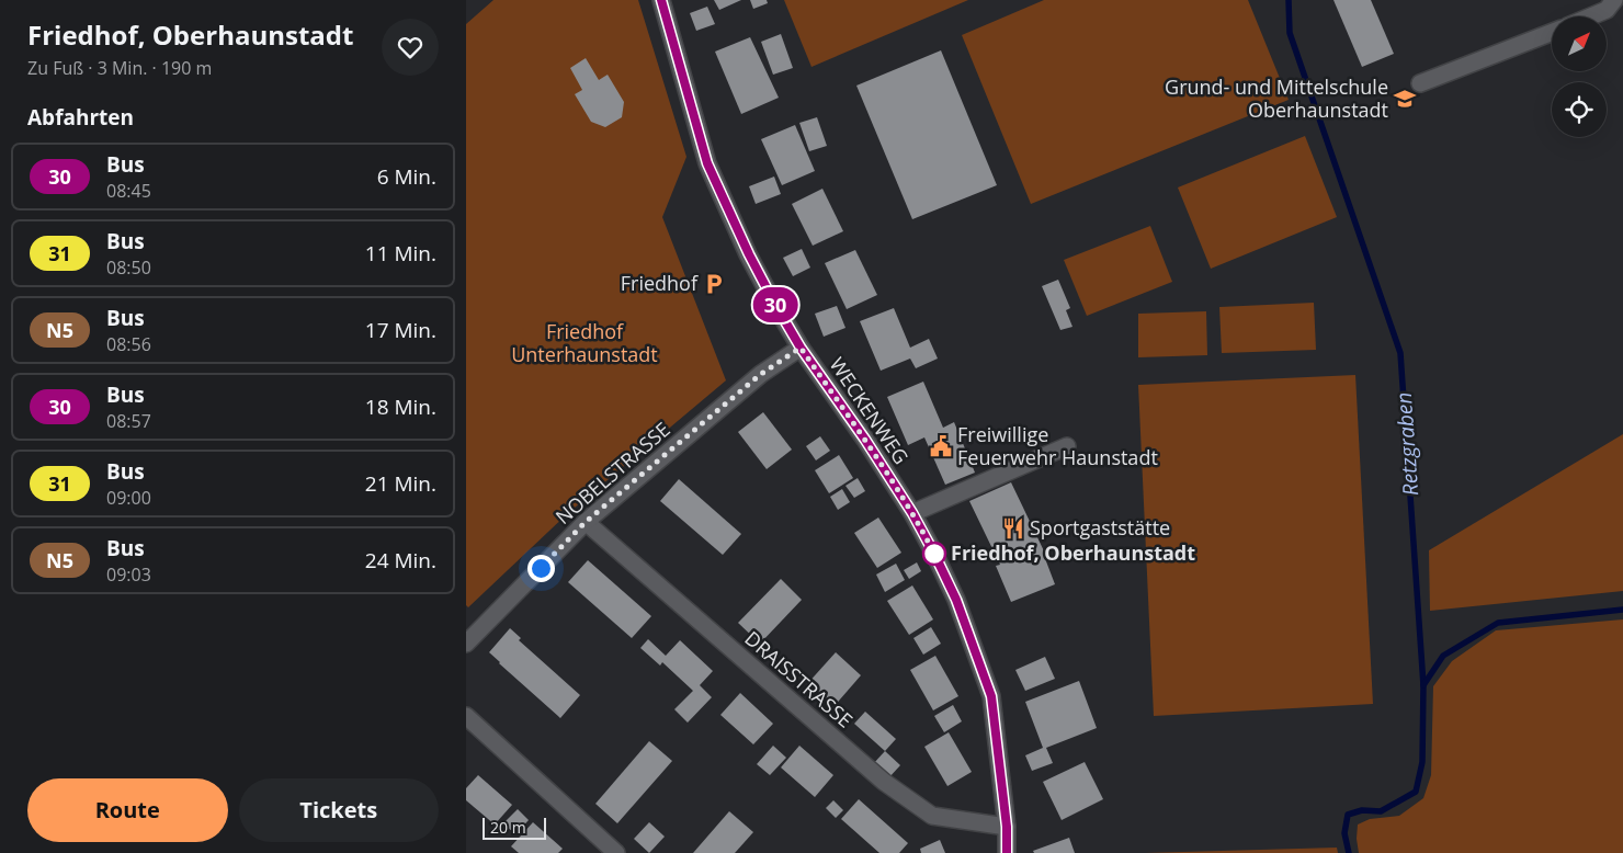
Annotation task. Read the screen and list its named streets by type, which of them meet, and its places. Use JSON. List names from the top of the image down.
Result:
{
  "streets": {
    "street": ["WECKENWEG", "NOBELSTRASSE", "DRAISSTRASSE"]
  },
  "crossings": [
    ["WECKENWEG", "NOBELSTRASSE"],
    ["WECKENWEG", "DRAISSTRASSE"],
    ["NOBELSTRASSE", "DRAISSTRASSE"]
  ],
  "water": ["Retzgraben"],
  "parks": ["Friedhof Unterhaunstadt"],
  "places": {
    "school or university": ["Grund- und Mittelschule Oberhaunstadt"],
    "parking": ["Friedhof"],
    "public building": ["Freiwillige Feuerwehr Haunstadt"],
    "restaurant": ["Sportgaststätte"],
    "other": ["Friedhof, Oberhaunstadt"]
  },
  "lines": ["bus line 30"],
  "scale_bar": "20 m",
  "north": "top right",
  "page": {
    "heading": [
      ["Friedhof, Oberhaunstadt", "Zu Fuß · 3 Min. · 190 m"],
      "Abfahrten"
    ],
    "on_map": "30",
    "list": [
      {
        "mark": "30",
        "name": "Bus",
        "note": "08:45",
        "value": "6 Min."
      },
      {
        "mark": "31",
        "name": "Bus",
        "note": "08:50",
        "value": "11 Min."
      },
      {
        "mark": "N5",
        "name": "Bus",
        "note": "08:56",
        "value": "17 Min."
      },
      {
        "mark": "30",
        "name": "Bus",
        "note": "08:57",
        "value": "18 Min."
      },
      {
        "mark": "31",
        "name": "Bus",
        "note": "09:00",
        "value": "21 Min."
      },
      {
        "mark": "N5",
        "name": "Bus",
        "note": "09:03",
        "value": "24 Min."
      }
    ],
    "buttons": ["Route", "Tickets"],
    "scale": "20 m"
  }
}
